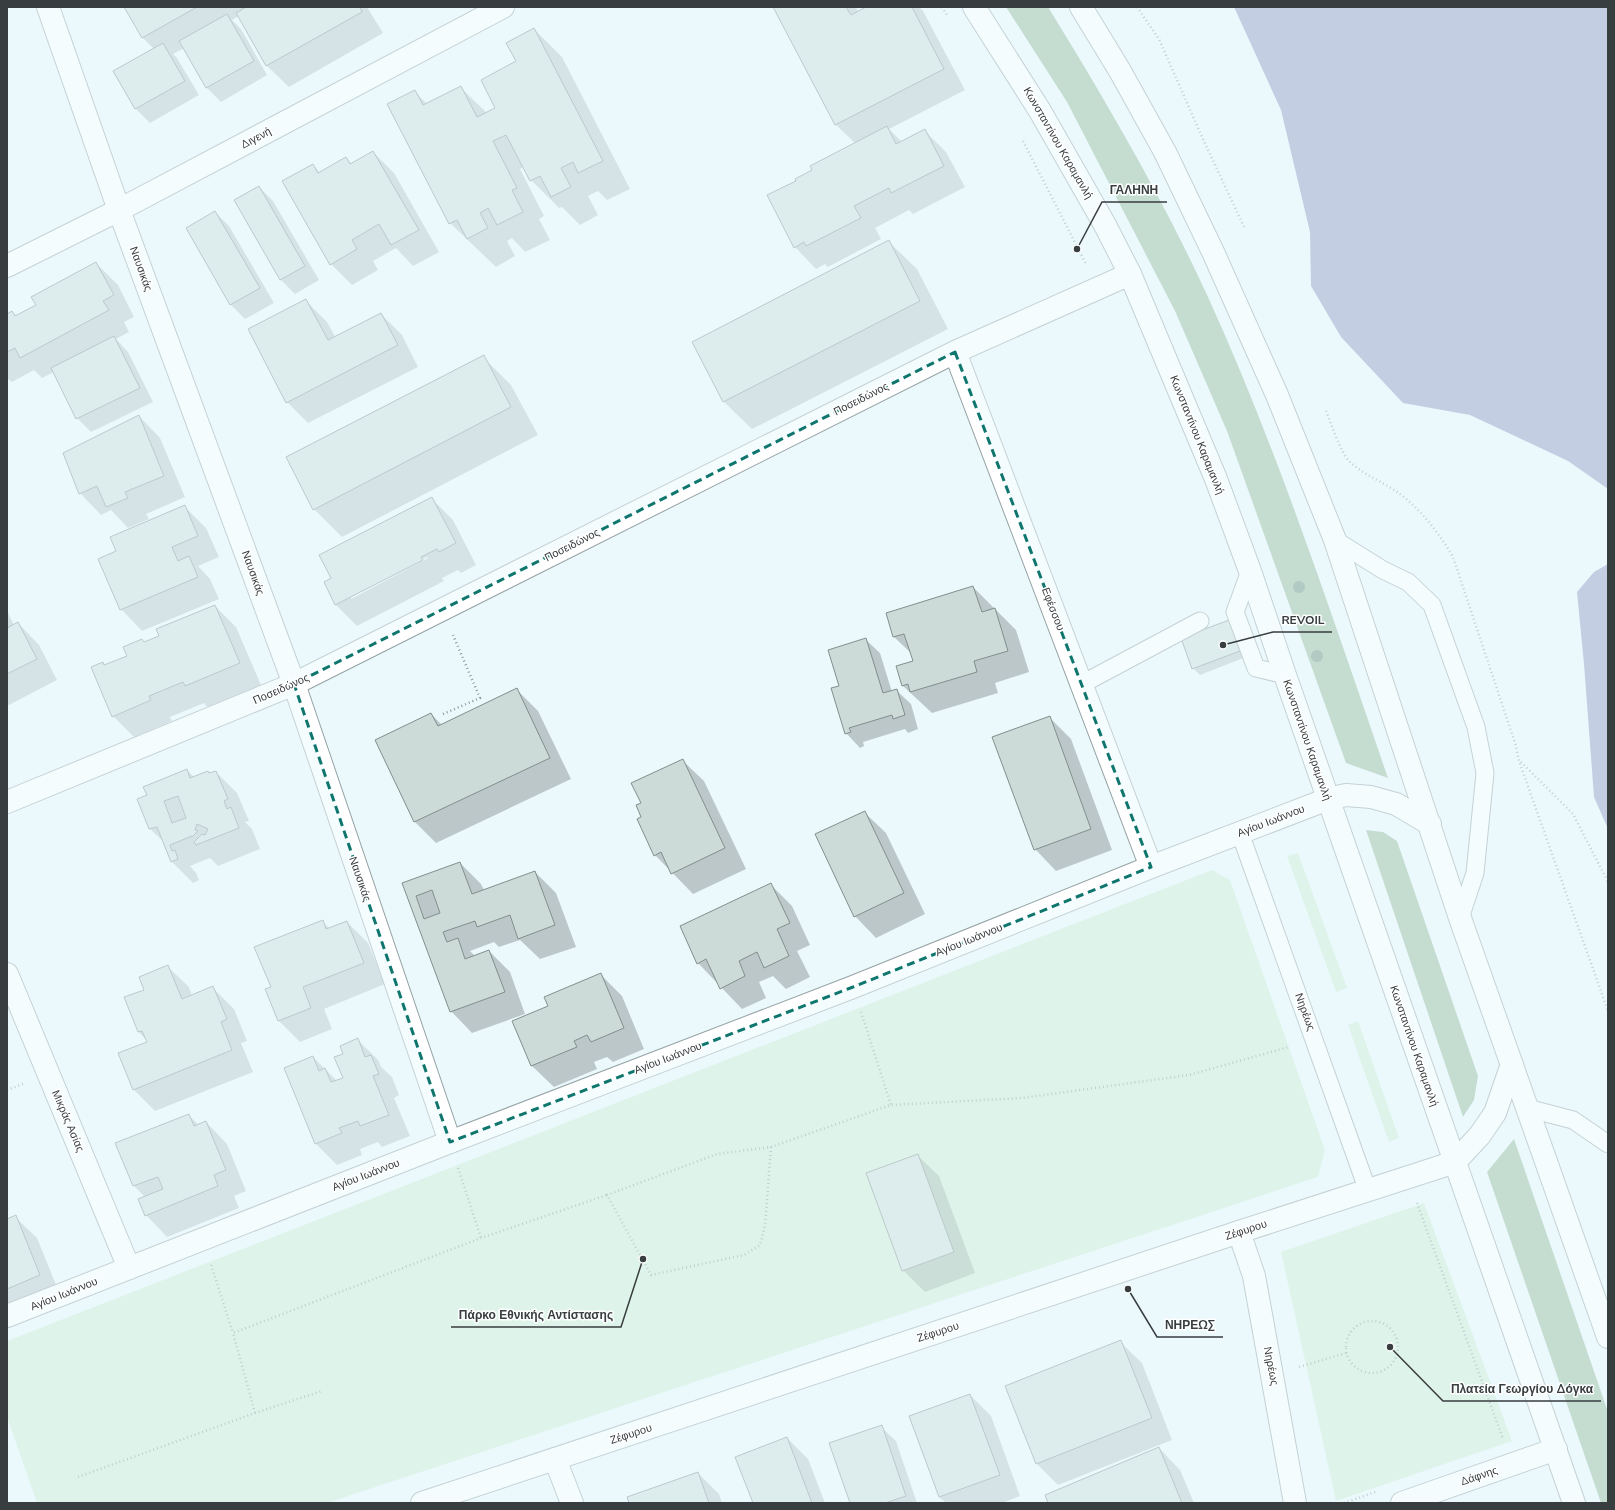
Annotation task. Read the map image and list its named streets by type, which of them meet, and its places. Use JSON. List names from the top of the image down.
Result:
{
  "streets": {
    "main road": [
      "Διγενή",
      "Κωνσταντίνου Καραμανλή",
      "Ναυσικάς",
      "Ποσειδώνος",
      "Εφέσσου",
      "Αγίου Ιωάννου",
      "Νηρέως",
      "Μικράς Ασίας",
      "Ζέφυρου",
      "Δάφνης"
    ]
  },
  "crossings": [
    ["Διγενή", "Ναυσικάς"],
    ["Κωνσταντίνου Καραμανλή", "Ποσειδώνος"],
    ["Κωνσταντίνου Καραμανλή", "Αγίου Ιωάννου"],
    ["Κωνσταντίνου Καραμανλή", "Ζέφυρου"],
    ["Κωνσταντίνου Καραμανλή", "Δάφνης"],
    ["Ναυσικάς", "Ποσειδώνος"],
    ["Ναυσικάς", "Αγίου Ιωάννου"],
    ["Ποσειδώνος", "Εφέσσου"],
    ["Εφέσσου", "Αγίου Ιωάννου"],
    ["Αγίου Ιωάννου", "Νηρέως"],
    ["Αγίου Ιωάννου", "Μικράς Ασίας"],
    ["Νηρέως", "Ζέφυρου"]
  ],
  "places": [
    "ΓΑΛΗΝΗ",
    "REVOIL",
    "Πάρκο Εθνικής Αντίστασης",
    "ΝΗΡΕΩΣ",
    "Πλατεία Γεωργίου Δόγκα"
  ]
}
